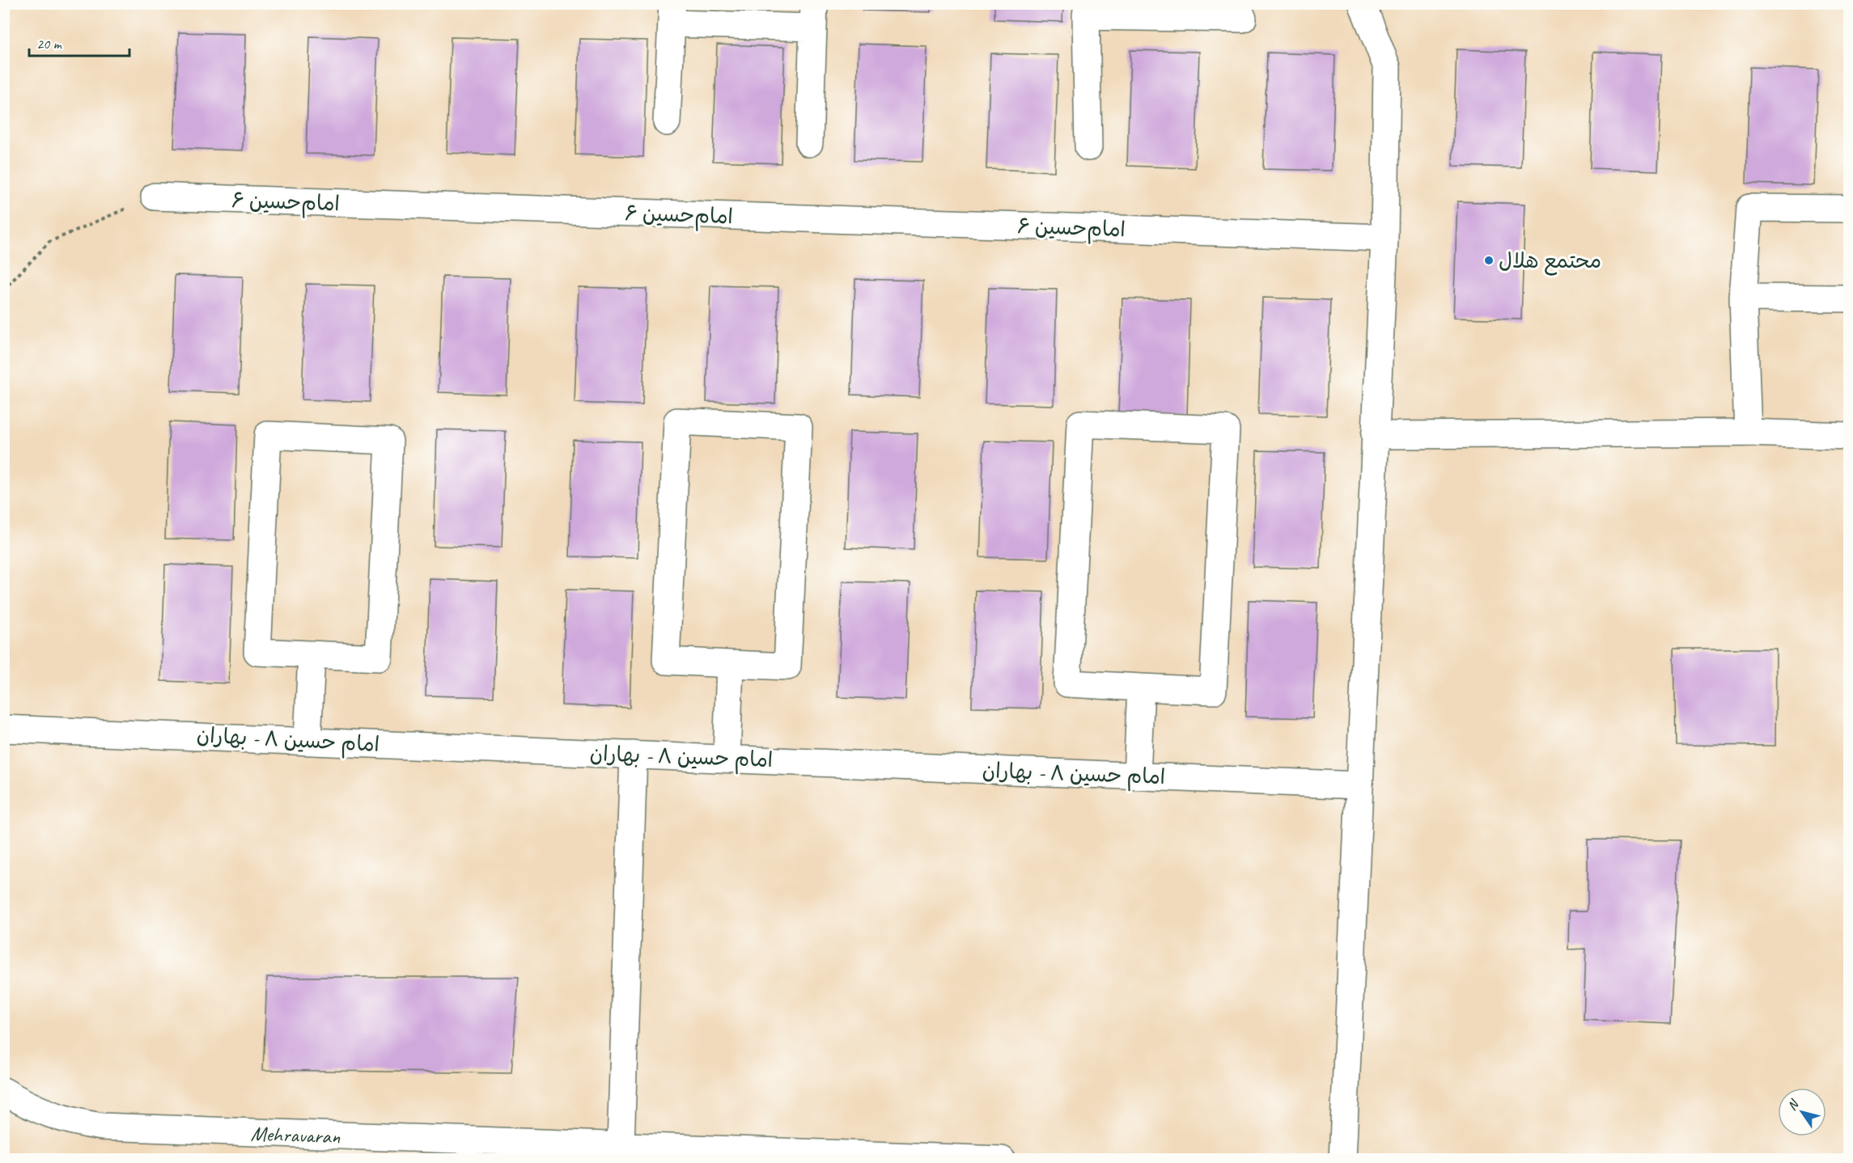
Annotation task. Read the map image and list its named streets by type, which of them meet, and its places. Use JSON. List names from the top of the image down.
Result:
{
  "streets": {
    "street": ["امام‌حسین ۶", "امام حسین ۸ - بهاران", "Mehravaran"]
  },
  "places": ["محتمع هلال"],
  "scale_bar": "20 m",
  "north": "top left"
}
